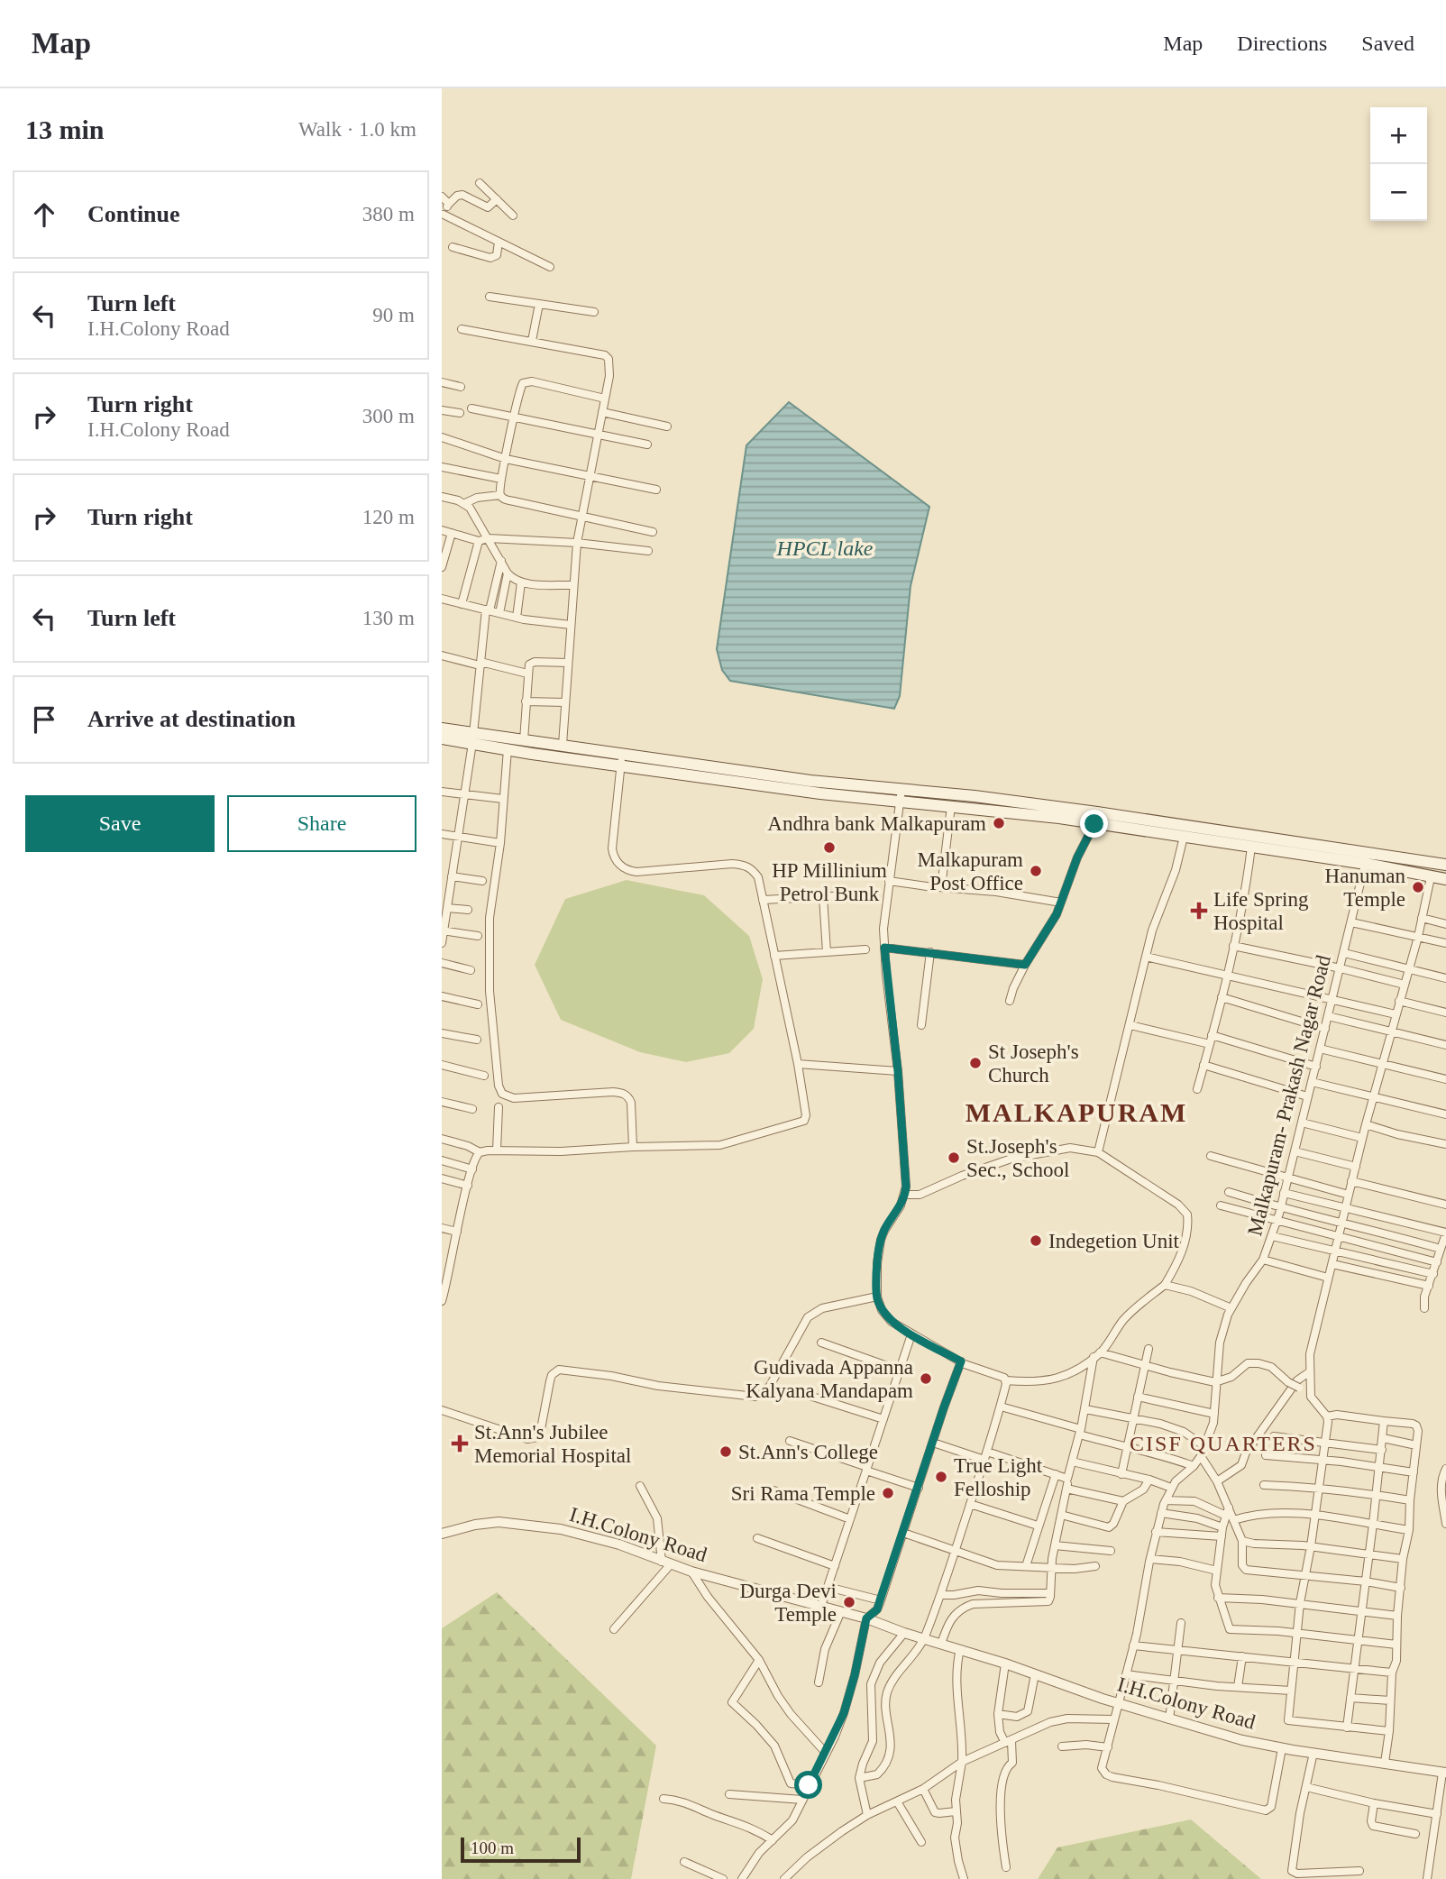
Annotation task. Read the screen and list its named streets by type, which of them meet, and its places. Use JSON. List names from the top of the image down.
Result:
{
  "streets": {
    "street": ["Malkapuram- Prakash Nagar Road", "I.H.Colony Road"]
  },
  "districts": ["MALKAPURAM", "CISF QUARTERS"],
  "water": ["HPCL lake"],
  "places": {
    "other": [
      "Andhra bank Malkapuram",
      "HP Millinium Petrol Bunk",
      "Malkapuram Post Office",
      "Hanuman Temple",
      "St Joseph's Church",
      "St.Joseph's Sec., School",
      "Indegetion Unit",
      "Gudivada Appanna Kalyana Mandapam",
      "St.Ann's College",
      "True Light Felloship",
      "Sri Rama Temple",
      "Durga Devi Temple"
    ],
    "health": ["Life Spring Hospital", "St.Ann's Jubilee Memorial Hospital"]
  },
  "scale_bar": "100 m",
  "page": {
    "header": "Map",
    "nav": ["Map", "Directions", "Saved"],
    "heading": ["13 min", "Walk · 1.0 km"],
    "map_buttons": ["+", "−"],
    "list": [
      ["Continue", "380 m"],
      ["Turn left", "I.H.Colony Road", "90 m"],
      ["Turn right", "I.H.Colony Road", "300 m"],
      ["Turn right", "120 m"],
      ["Turn left", "130 m"],
      "Arrive at destination"
    ],
    "buttons": ["Save", "Share"],
    "scale": "100 m"
  }
}
